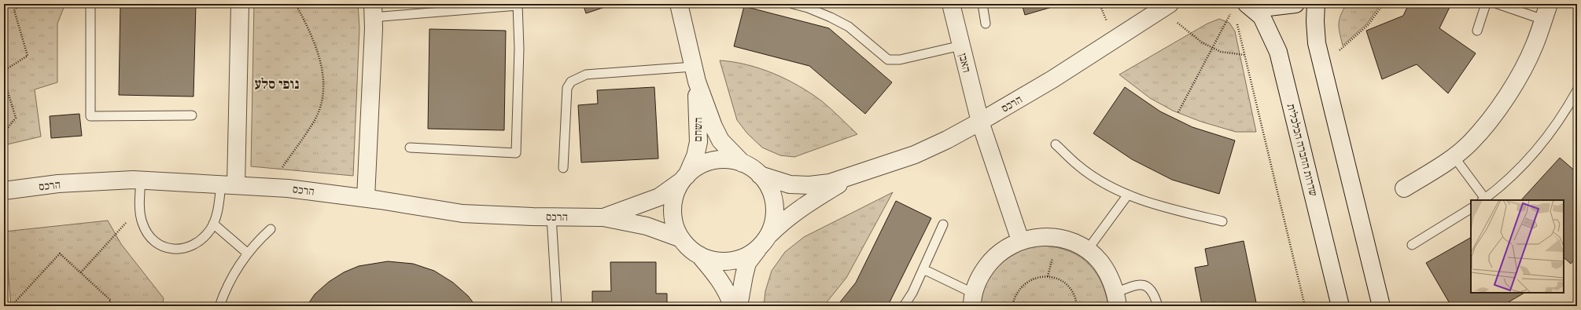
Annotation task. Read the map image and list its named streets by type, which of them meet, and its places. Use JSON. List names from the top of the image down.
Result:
{
  "streets": {
    "street": [
      "האבן",
      "הרכס",
      "השחם",
      "שדרות החברה הכלכלית"
    ]
  },
  "crossings": [
    ["האבן", "הרכס"],
    ["הרכס", "השחם"]
  ],
  "districts": ["נופי סלע"]
}
